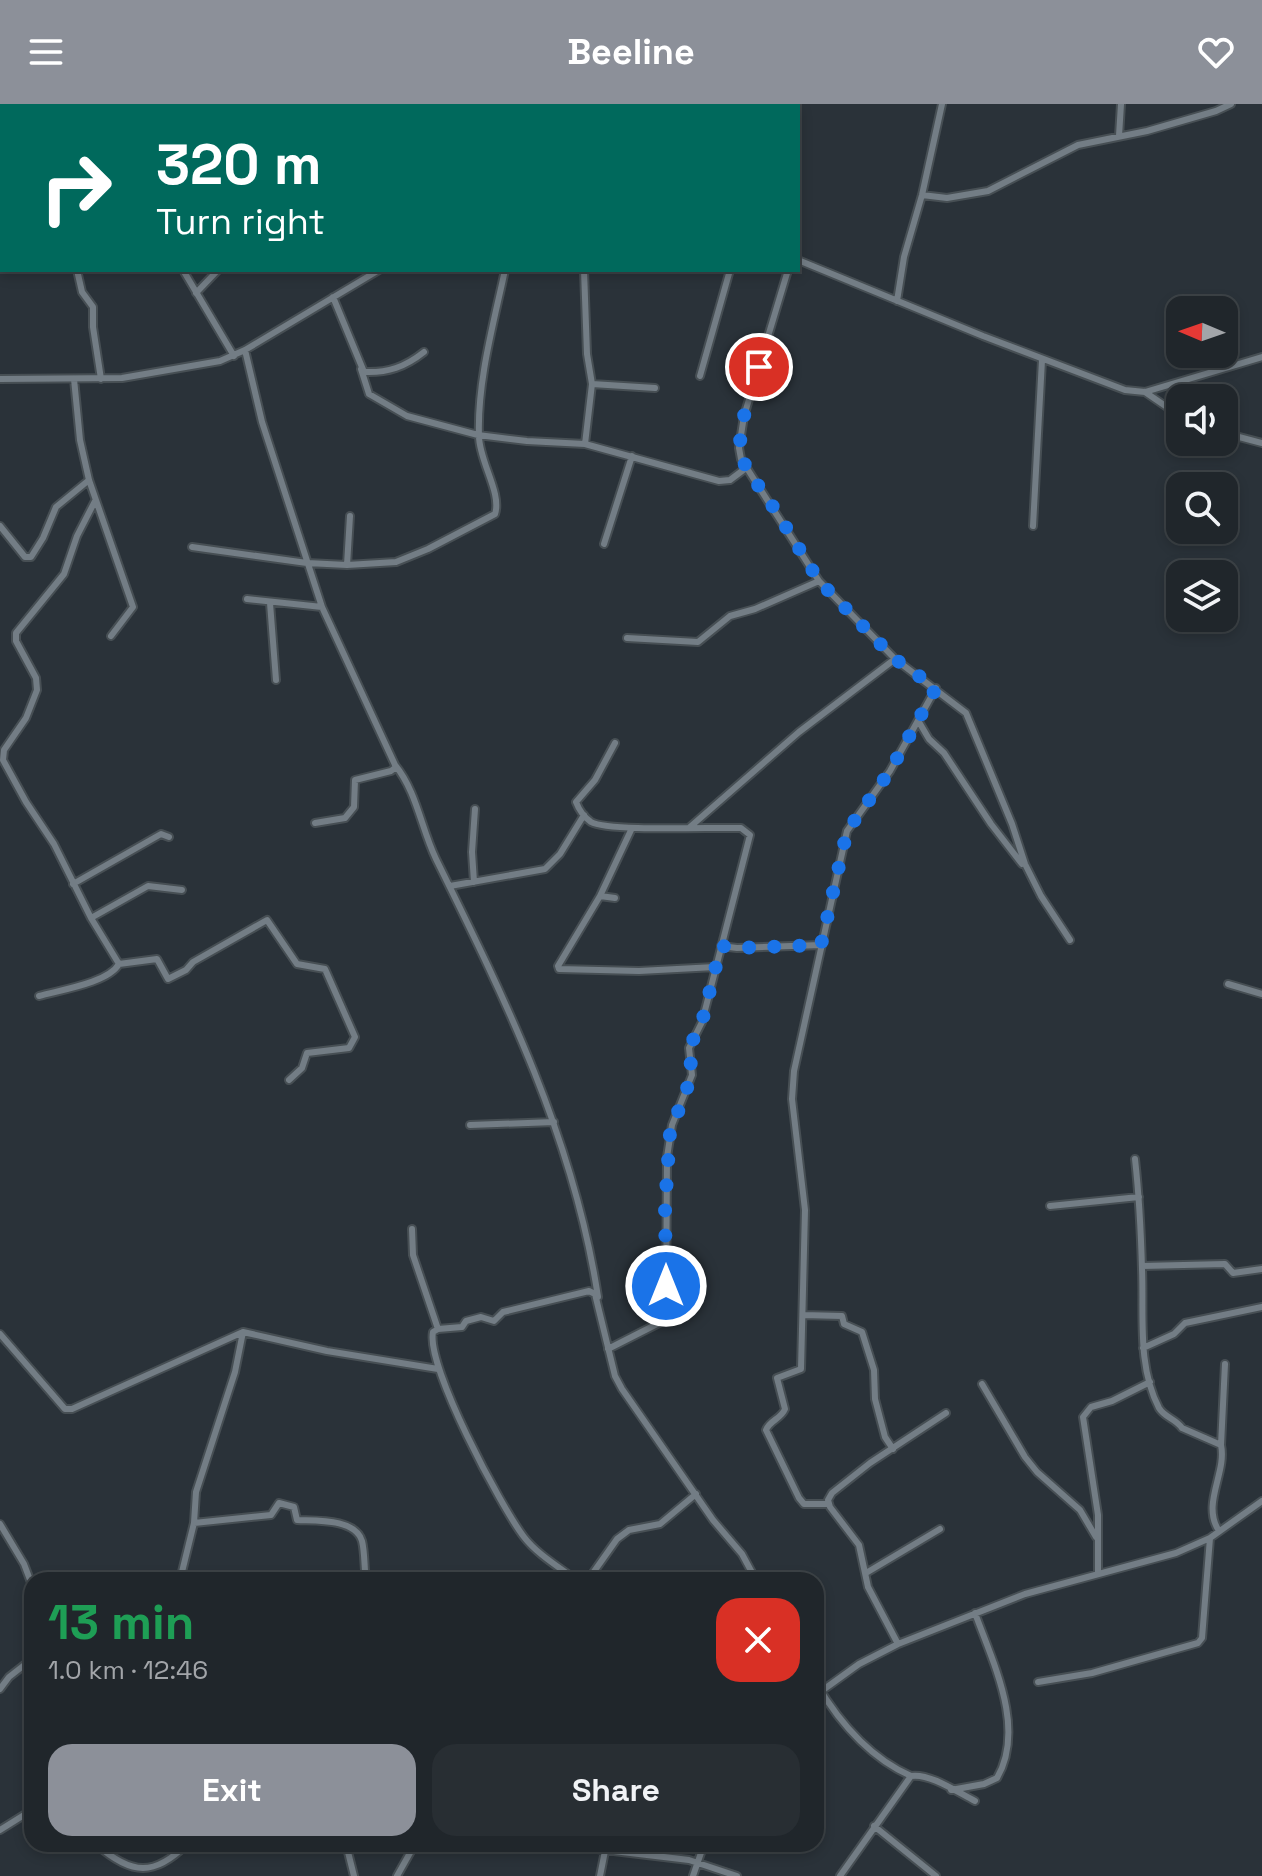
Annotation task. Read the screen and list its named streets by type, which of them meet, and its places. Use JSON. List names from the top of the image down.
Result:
{
  "north": "left",
  "page": {
    "header": "Beeline",
    "turn": ["320 m", "Turn right"],
    "heading": ["13 min", "1.0 km · 12:46"],
    "buttons": ["Exit", "Share"]
  }
}
